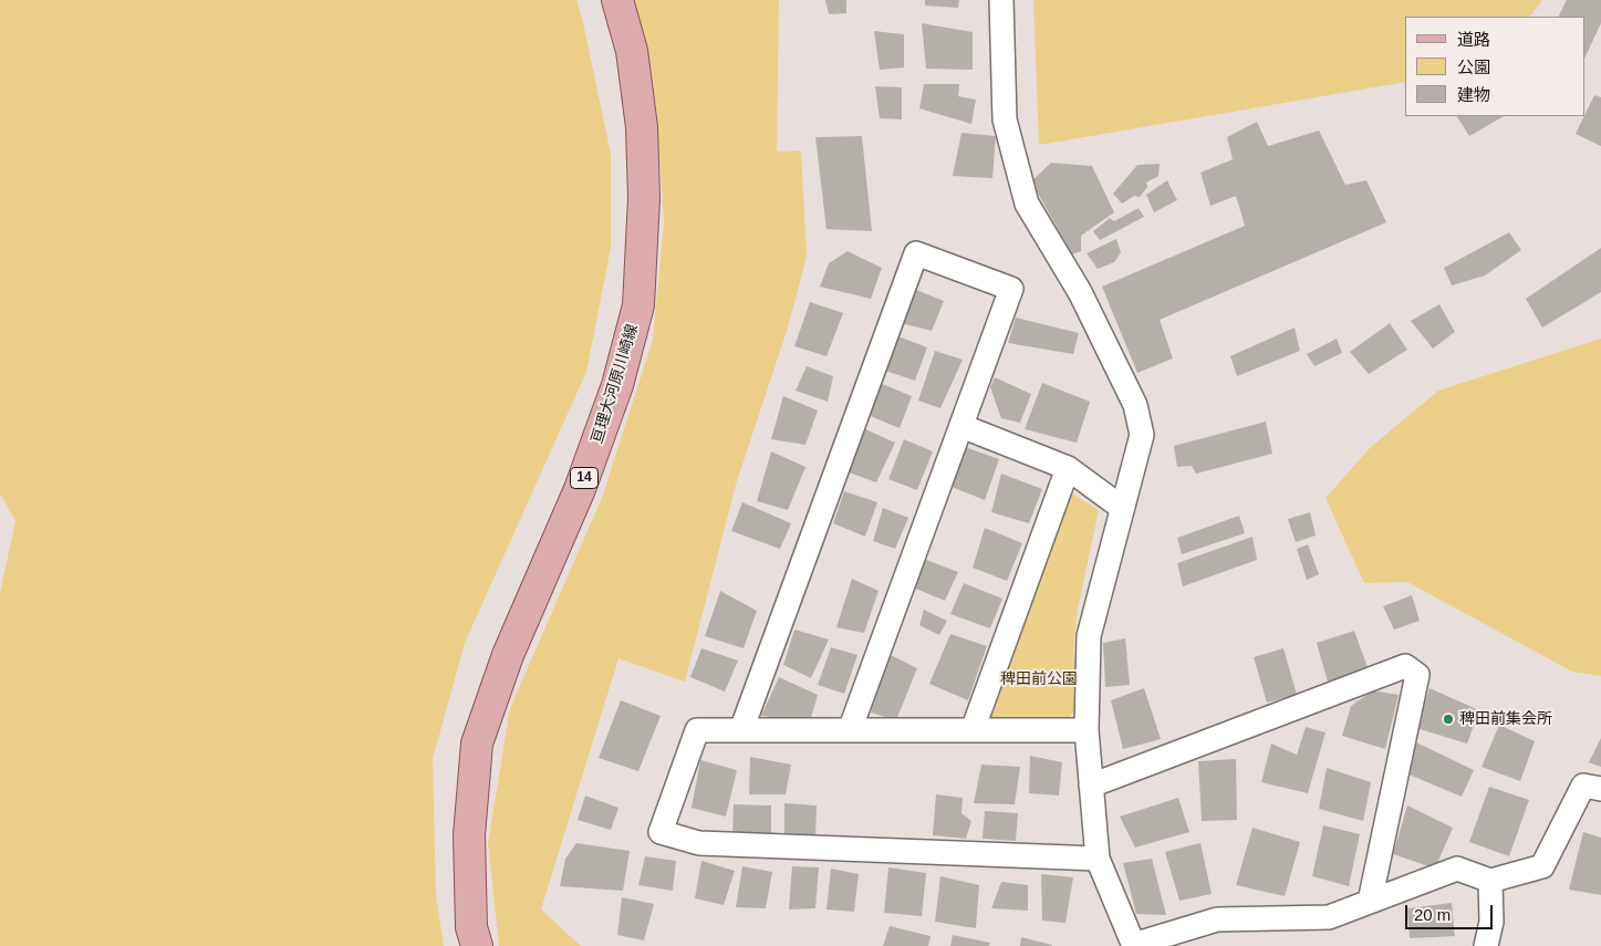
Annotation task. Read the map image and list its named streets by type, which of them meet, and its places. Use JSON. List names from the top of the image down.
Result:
{
  "streets": {
    "main road": ["亘理大河原川崎線", "14"]
  },
  "parks": ["稗田前公園"],
  "places": ["稗田前集会所"],
  "legend": ["道路", "公園", "建物"],
  "scale_bar": "20 m"
}
